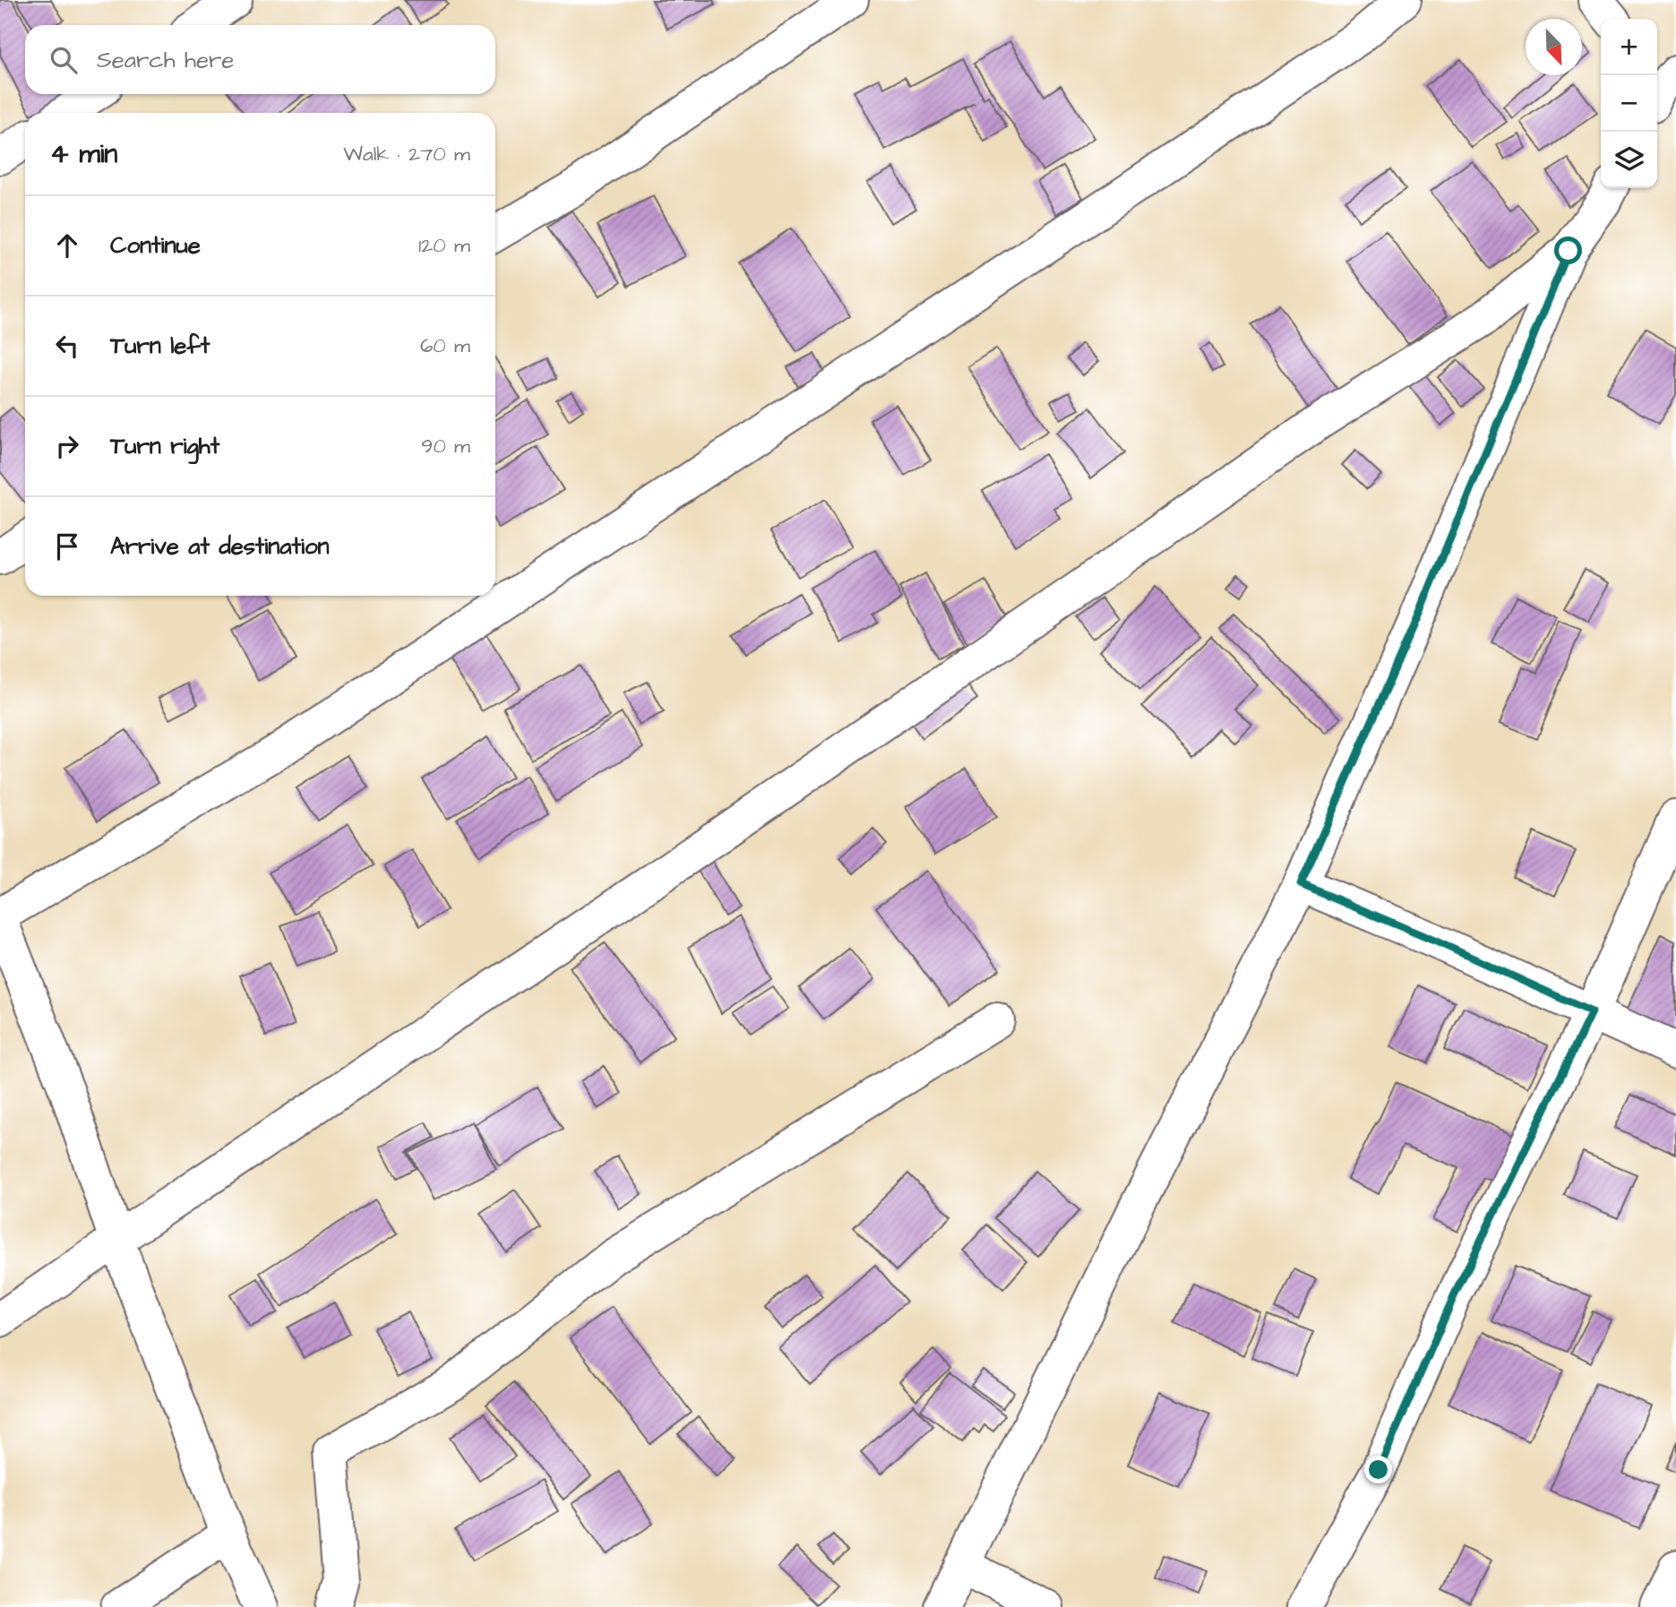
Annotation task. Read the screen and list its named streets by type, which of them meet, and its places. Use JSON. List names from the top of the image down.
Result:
{
  "north": "bottom right",
  "page": {
    "map_buttons": ["+", "−"],
    "search": "Search here",
    "heading": ["4 min", "Walk · 270 m"],
    "list": [
      ["Continue", "120 m"],
      ["Turn left", "60 m"],
      ["Turn right", "90 m"],
      "Arrive at destination"
    ]
  }
}
